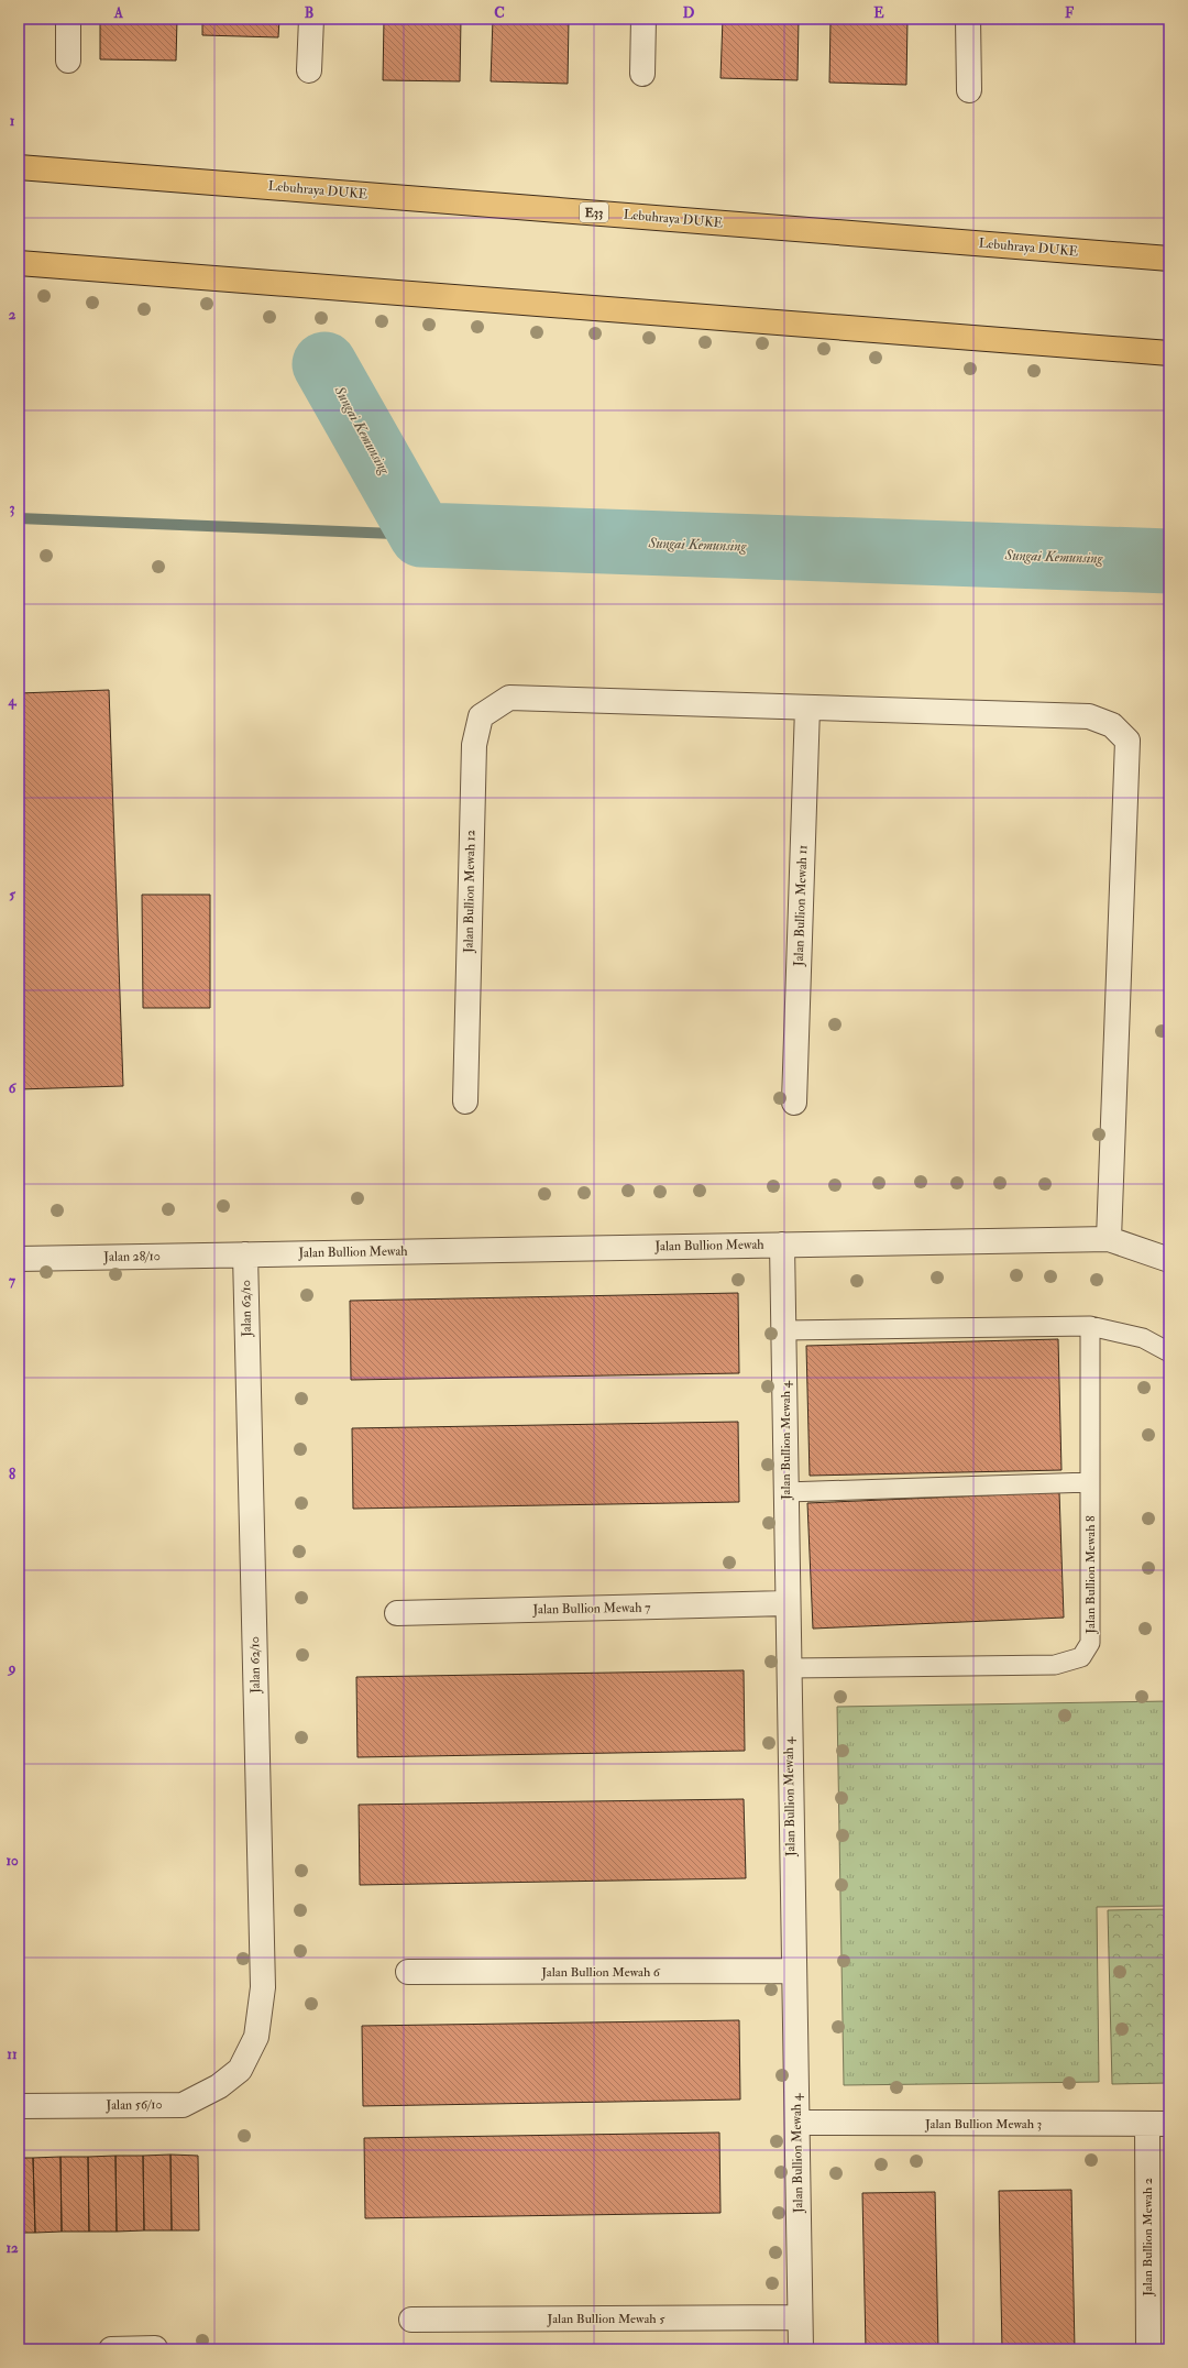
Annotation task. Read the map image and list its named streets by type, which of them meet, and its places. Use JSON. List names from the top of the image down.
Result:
{
  "streets": {
    "highway": ["Lebuhraya DUKE", "E33"],
    "street": [
      "Jalan Bullion Mewah 12",
      "Jalan Bullion Mewah 11",
      "Jalan Bullion Mewah",
      "Jalan 28/10",
      "Jalan 62/10",
      "Jalan Bullion Mewah 4",
      "Jalan Bullion Mewah 7",
      "Jalan Bullion Mewah 6",
      "Jalan 56/10",
      "Jalan Bullion Mewah 3",
      "Jalan Bullion Mewah 2",
      "Jalan Bullion Mewah 5"
    ],
    "lane": ["Jalan Bullion Mewah 8"]
  },
  "crossings": [
    ["Jalan Bullion Mewah 12", "Jalan Bullion Mewah 11"],
    ["Jalan Bullion Mewah", "Jalan 28/10"],
    ["Jalan Bullion Mewah", "Jalan 62/10"],
    ["Jalan Bullion Mewah", "Jalan Bullion Mewah 4"],
    ["Jalan 28/10", "Jalan 62/10"],
    ["Jalan 62/10", "Jalan 56/10"],
    ["Jalan Bullion Mewah 4", "Jalan Bullion Mewah 8"],
    ["Jalan Bullion Mewah 4", "Jalan Bullion Mewah 7"],
    ["Jalan Bullion Mewah 4", "Jalan Bullion Mewah 6"],
    ["Jalan Bullion Mewah 4", "Jalan Bullion Mewah 3"],
    ["Jalan Bullion Mewah 4", "Jalan Bullion Mewah 5"],
    ["Jalan Bullion Mewah 3", "Jalan Bullion Mewah 2"]
  ],
  "water": ["Sungai Kemunsing"],
  "grid": {
    "columns": [
      "A",
      "B",
      "C",
      "D",
      "E",
      "F"
    ],
    "rows": [
      "1",
      "2",
      "3",
      "4",
      "5",
      "6",
      "7",
      "8",
      "9",
      "10",
      "11",
      "12"
    ]
  }
}
